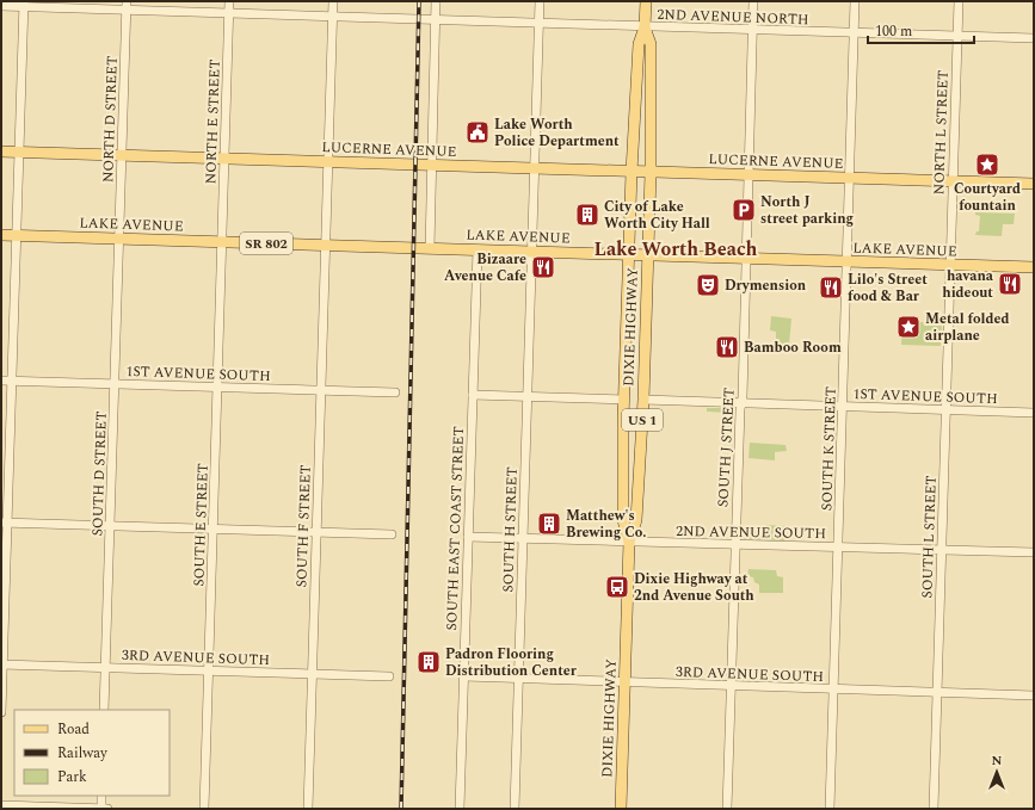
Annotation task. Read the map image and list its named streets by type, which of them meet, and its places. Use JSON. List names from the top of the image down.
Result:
{
  "streets": {
    "main road": [
      "LUCERNE AVENUE",
      "LAKE AVENUE",
      "SR 802",
      "DIXIE HIGHWAY",
      "US 1"
    ],
    "street": [
      "2ND AVENUE NORTH",
      "NORTH D STREET",
      "NORTH E STREET",
      "NORTH L STREET",
      "1ST AVENUE SOUTH",
      "SOUTH J STREET",
      "SOUTH K STREET",
      "SOUTH D STREET",
      "SOUTH E STREET",
      "SOUTH F STREET",
      "SOUTH EAST COAST STREET",
      "SOUTH H STREET",
      "2ND AVENUE SOUTH",
      "SOUTH L STREET",
      "3RD AVENUE SOUTH"
    ]
  },
  "crossings": [
    ["2ND AVENUE NORTH", "NORTH D STREET"],
    ["2ND AVENUE NORTH", "NORTH E STREET"],
    ["2ND AVENUE NORTH", "NORTH L STREET"],
    ["2ND AVENUE NORTH", "DIXIE HIGHWAY"],
    ["2ND AVENUE NORTH", "SOUTH J STREET"],
    ["2ND AVENUE NORTH", "SOUTH K STREET"],
    ["2ND AVENUE NORTH", "SOUTH F STREET"],
    ["2ND AVENUE NORTH", "SOUTH H STREET"],
    ["NORTH D STREET", "LUCERNE AVENUE"],
    ["NORTH D STREET", "LAKE AVENUE"],
    ["NORTH D STREET", "SOUTH D STREET"],
    ["NORTH E STREET", "LUCERNE AVENUE"],
    ["NORTH E STREET", "LAKE AVENUE"],
    ["NORTH E STREET", "SOUTH E STREET"],
    ["NORTH L STREET", "LUCERNE AVENUE"],
    ["NORTH L STREET", "LAKE AVENUE"],
    ["NORTH L STREET", "SOUTH L STREET"],
    ["LUCERNE AVENUE", "DIXIE HIGHWAY"],
    ["LUCERNE AVENUE", "SOUTH J STREET"],
    ["LUCERNE AVENUE", "SOUTH K STREET"],
    ["LUCERNE AVENUE", "SOUTH F STREET"],
    ["LUCERNE AVENUE", "SOUTH H STREET"],
    ["LAKE AVENUE", "DIXIE HIGHWAY"],
    ["LAKE AVENUE", "SOUTH J STREET"],
    ["LAKE AVENUE", "SOUTH K STREET"],
    ["LAKE AVENUE", "SOUTH D STREET"],
    ["LAKE AVENUE", "SOUTH E STREET"],
    ["LAKE AVENUE", "SOUTH F STREET"],
    ["LAKE AVENUE", "SOUTH EAST COAST STREET"],
    ["LAKE AVENUE", "SOUTH H STREET"],
    ["LAKE AVENUE", "SOUTH L STREET"],
    ["DIXIE HIGHWAY", "1ST AVENUE SOUTH"],
    ["DIXIE HIGHWAY", "2ND AVENUE SOUTH"],
    ["DIXIE HIGHWAY", "3RD AVENUE SOUTH"],
    ["1ST AVENUE SOUTH", "SOUTH J STREET"],
    ["1ST AVENUE SOUTH", "SOUTH K STREET"],
    ["1ST AVENUE SOUTH", "SOUTH D STREET"],
    ["1ST AVENUE SOUTH", "SOUTH E STREET"],
    ["1ST AVENUE SOUTH", "SOUTH F STREET"],
    ["1ST AVENUE SOUTH", "SOUTH L STREET"],
    ["SOUTH J STREET", "2ND AVENUE SOUTH"],
    ["SOUTH J STREET", "3RD AVENUE SOUTH"],
    ["SOUTH K STREET", "2ND AVENUE SOUTH"],
    ["SOUTH K STREET", "3RD AVENUE SOUTH"],
    ["SOUTH D STREET", "3RD AVENUE SOUTH"],
    ["SOUTH E STREET", "3RD AVENUE SOUTH"],
    ["SOUTH F STREET", "3RD AVENUE SOUTH"],
    ["SOUTH EAST COAST STREET", "2ND AVENUE SOUTH"],
    ["SOUTH EAST COAST STREET", "3RD AVENUE SOUTH"],
    ["SOUTH H STREET", "2ND AVENUE SOUTH"],
    ["SOUTH H STREET", "3RD AVENUE SOUTH"],
    ["2ND AVENUE SOUTH", "SOUTH L STREET"],
    ["SOUTH L STREET", "3RD AVENUE SOUTH"]
  ],
  "districts": ["Lake Worth Beach"],
  "places": {
    "public building": ["Lake Worth Police Department"],
    "place": ["Courtyard fountain", "Metal folded airplane"],
    "parking": ["North J street parking"],
    "building": ["City of Lake Worth City Hall", "Matthew's Brewing Co.", "Padron Flooring Distribution Center"],
    "restaurant": [
      "Bizaare Avenue Cafe",
      "havana hideout",
      "Lilo's Street food & Bar",
      "Bamboo Room"
    ],
    "theatre": ["Drymension"],
    "bus stop": ["Dixie Highway at 2nd Avenue South"]
  },
  "legend": ["Road", "Railway", "Park"],
  "scale_bar": "100 m",
  "north": "top"
}
